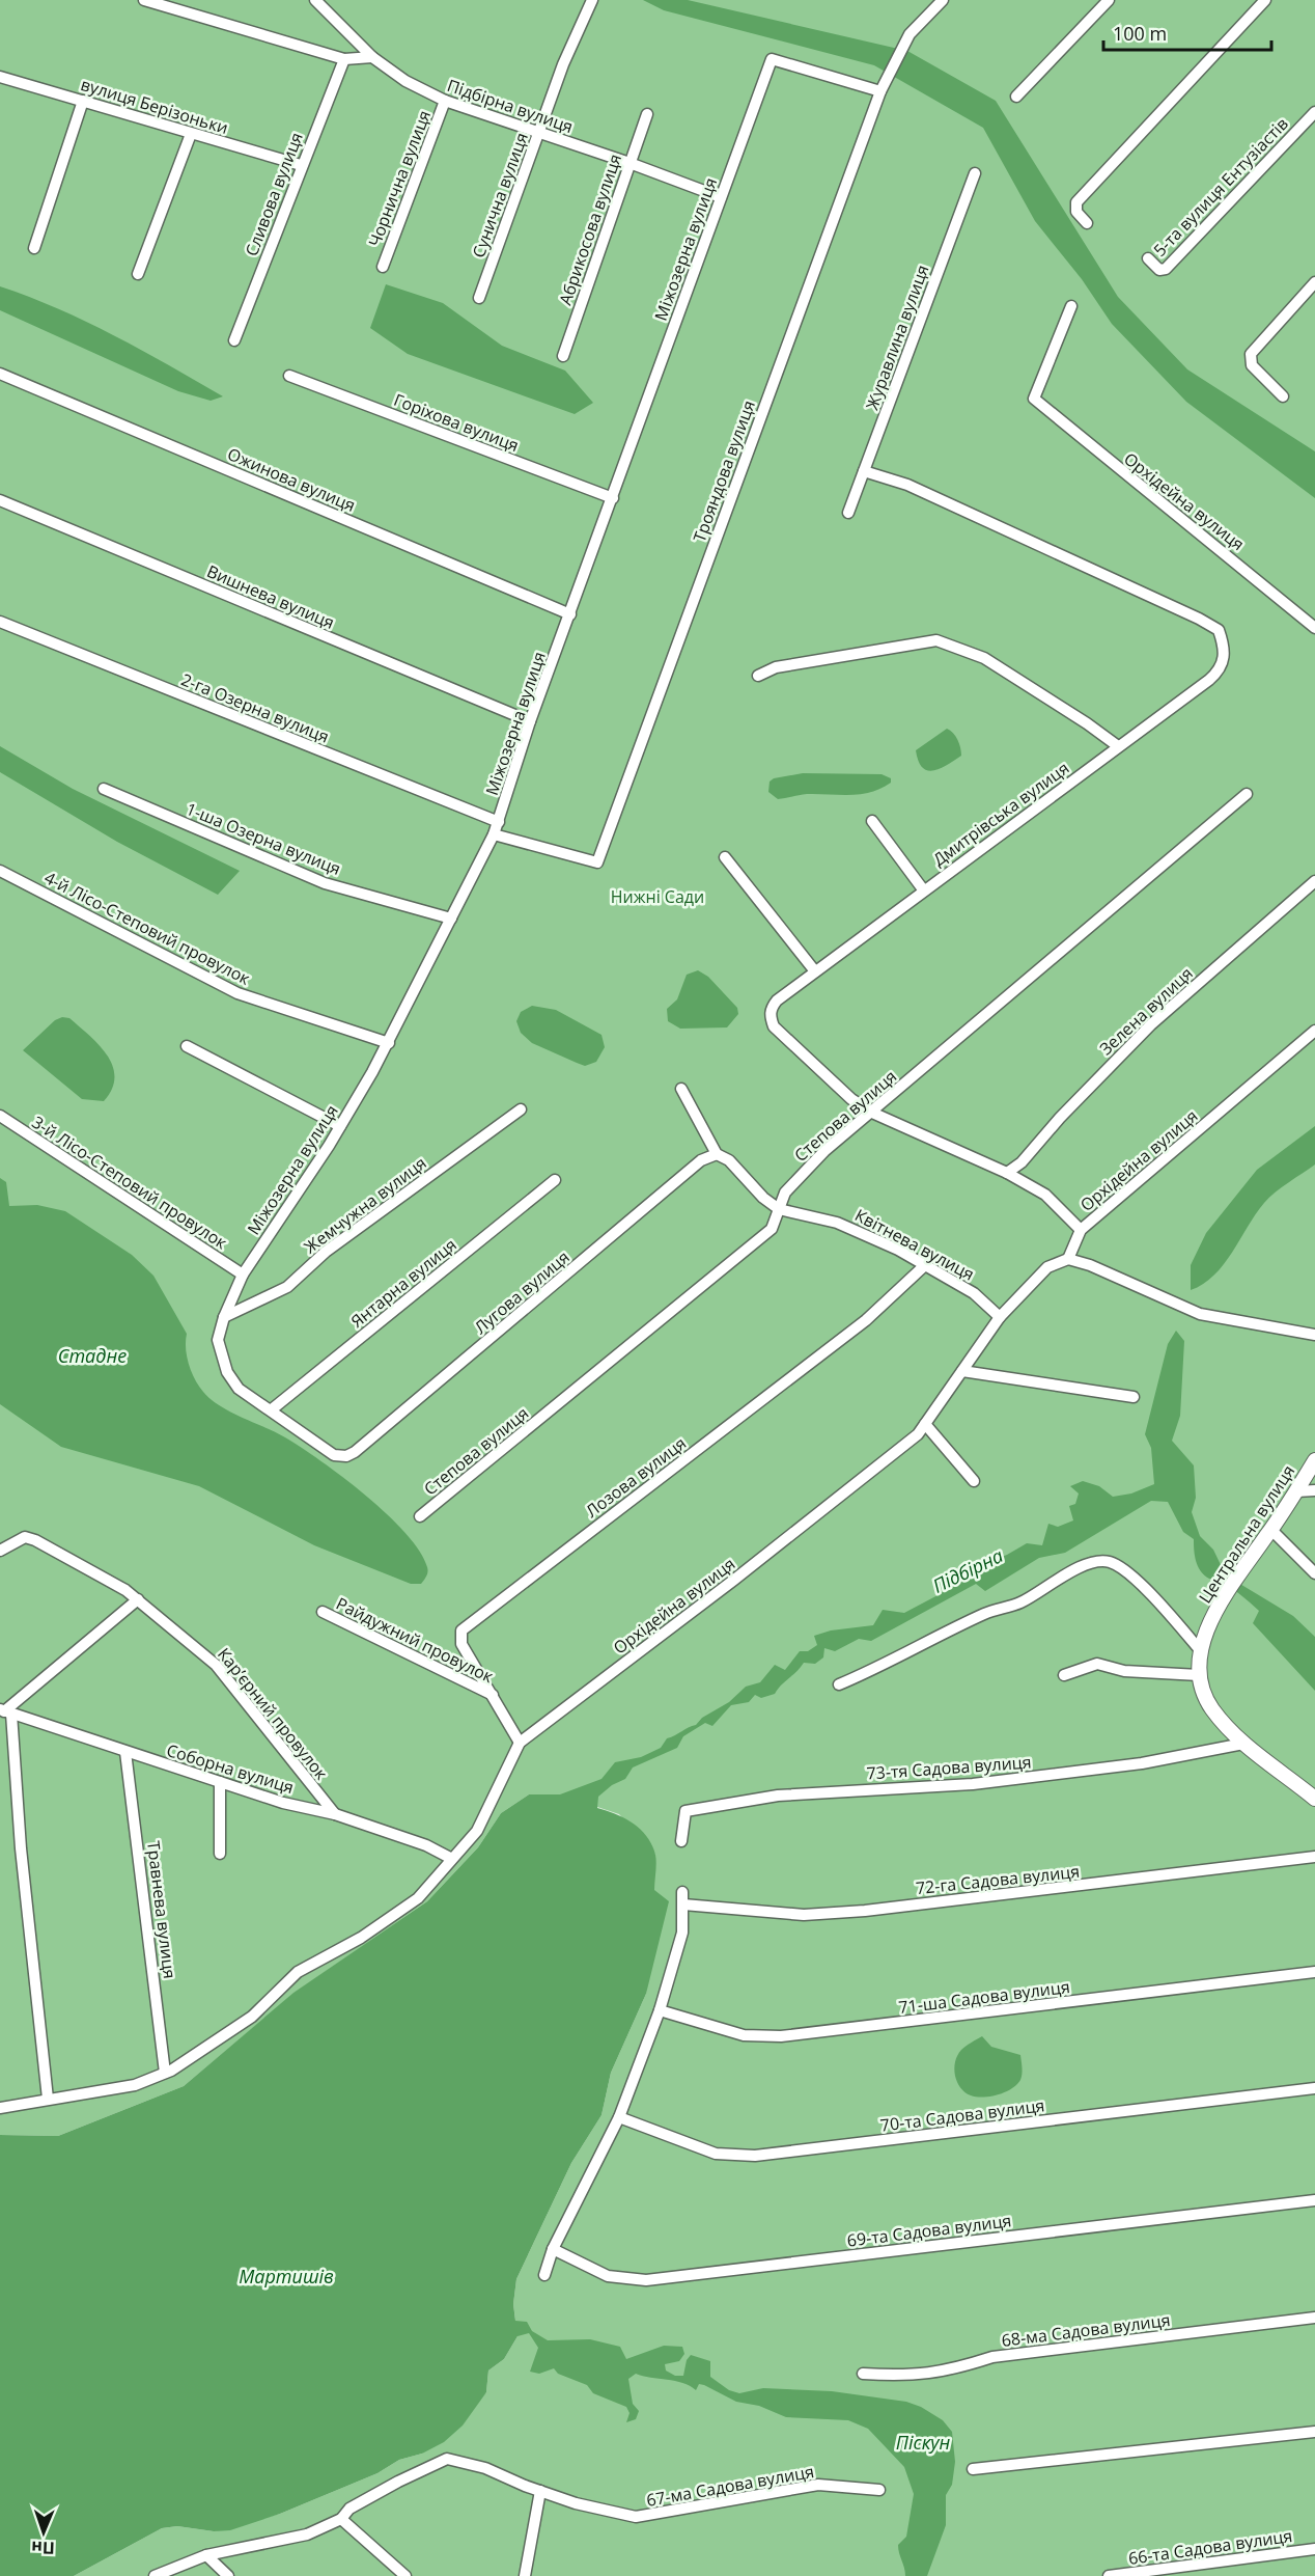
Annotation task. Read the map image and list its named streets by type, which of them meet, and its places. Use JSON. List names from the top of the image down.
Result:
{
  "streets": {
    "street": [
      "вулиця Берізоньки",
      "Підбірна вулиця",
      "Чорнична вулиця",
      "5-та вулиця Ентузіастів",
      "Сливова вулиця",
      "Сунична вулиця",
      "Абрикосова вулиця",
      "Міжозерна вулиця",
      "Журавлина вулиця",
      "Горіхова вулиця",
      "Трояндова вулиця",
      "Ожинова вулиця",
      "Орхідейна вулиця",
      "Вишнева вулиця",
      "2-га Озерна вулиця",
      "Дмитрівська вулиця",
      "1-ша Озерна вулиця",
      "4-й Лісо-Степовий провулок",
      "Зелена вулиця",
      "Степова вулиця",
      "3-й Лісо-Степовий провулок",
      "Жемчужна вулиця",
      "Квітнева вулиця",
      "Янтарна вулиця",
      "Лугова вулиця",
      "Лозова вулиця",
      "Центральна вулиця",
      "Райдужний провулок",
      "Карʼєрний провулок",
      "73-тя Садова вулиця",
      "Соборна вулиця",
      "72-га Садова вулиця",
      "Травнева вулиця",
      "71-ша Садова вулиця",
      "70-та Садова вулиця",
      "69-та Садова вулиця",
      "68-ма Садова вулиця",
      "67-ма Садова вулиця",
      "66-та Садова вулиця"
    ]
  },
  "crossings": [
    ["вулиця Берізоньки", "Сливова вулиця"],
    ["Підбірна вулиця", "Чорнична вулиця"],
    ["Підбірна вулиця", "Сунична вулиця"],
    ["Підбірна вулиця", "Абрикосова вулиця"],
    ["Підбірна вулиця", "Міжозерна вулиця"],
    ["Міжозерна вулиця", "Горіхова вулиця"],
    ["Міжозерна вулиця", "Трояндова вулиця"],
    ["Міжозерна вулиця", "Ожинова вулиця"],
    ["Міжозерна вулиця", "Вишнева вулиця"],
    ["Міжозерна вулиця", "2-га Озерна вулиця"],
    ["Міжозерна вулиця", "1-ша Озерна вулиця"],
    ["Міжозерна вулиця", "4-й Лісо-Степовий провулок"],
    ["Міжозерна вулиця", "3-й Лісо-Степовий провулок"],
    ["Міжозерна вулиця", "Жемчужна вулиця"],
    ["Міжозерна вулиця", "Янтарна вулиця"],
    ["Міжозерна вулиця", "Лугова вулиця"],
    ["Журавлина вулиця", "Дмитрівська вулиця"],
    ["Орхідейна вулиця", "Дмитрівська вулиця"],
    ["Орхідейна вулиця", "Квітнева вулиця"],
    ["Орхідейна вулиця", "Лозова вулиця"],
    ["Орхідейна вулиця", "Соборна вулиця"],
    ["Орхідейна вулиця", "Травнева вулиця"],
    ["Дмитрівська вулиця", "Зелена вулиця"],
    ["Дмитрівська вулиця", "Степова вулиця"],
    ["Степова вулиця", "Квітнева вулиця"],
    ["Квітнева вулиця", "Лугова вулиця"],
    ["Квітнева вулиця", "Лозова вулиця"],
    ["Янтарна вулиця", "Лугова вулиця"],
    ["Лозова вулиця", "Райдужний провулок"],
    ["Центральна вулиця", "73-тя Садова вулиця"],
    ["Карʼєрний провулок", "Соборна вулиця"],
    ["Соборна вулиця", "Травнева вулиця"],
    ["72-га Садова вулиця", "71-ша Садова вулиця"]
  ],
  "water": [
    "Стадне",
    "Підбірна",
    "Мартишів",
    "Піскун"
  ],
  "parks": ["Нижні Сади"],
  "scale_bar": "100 m",
  "north": "bottom"
}
